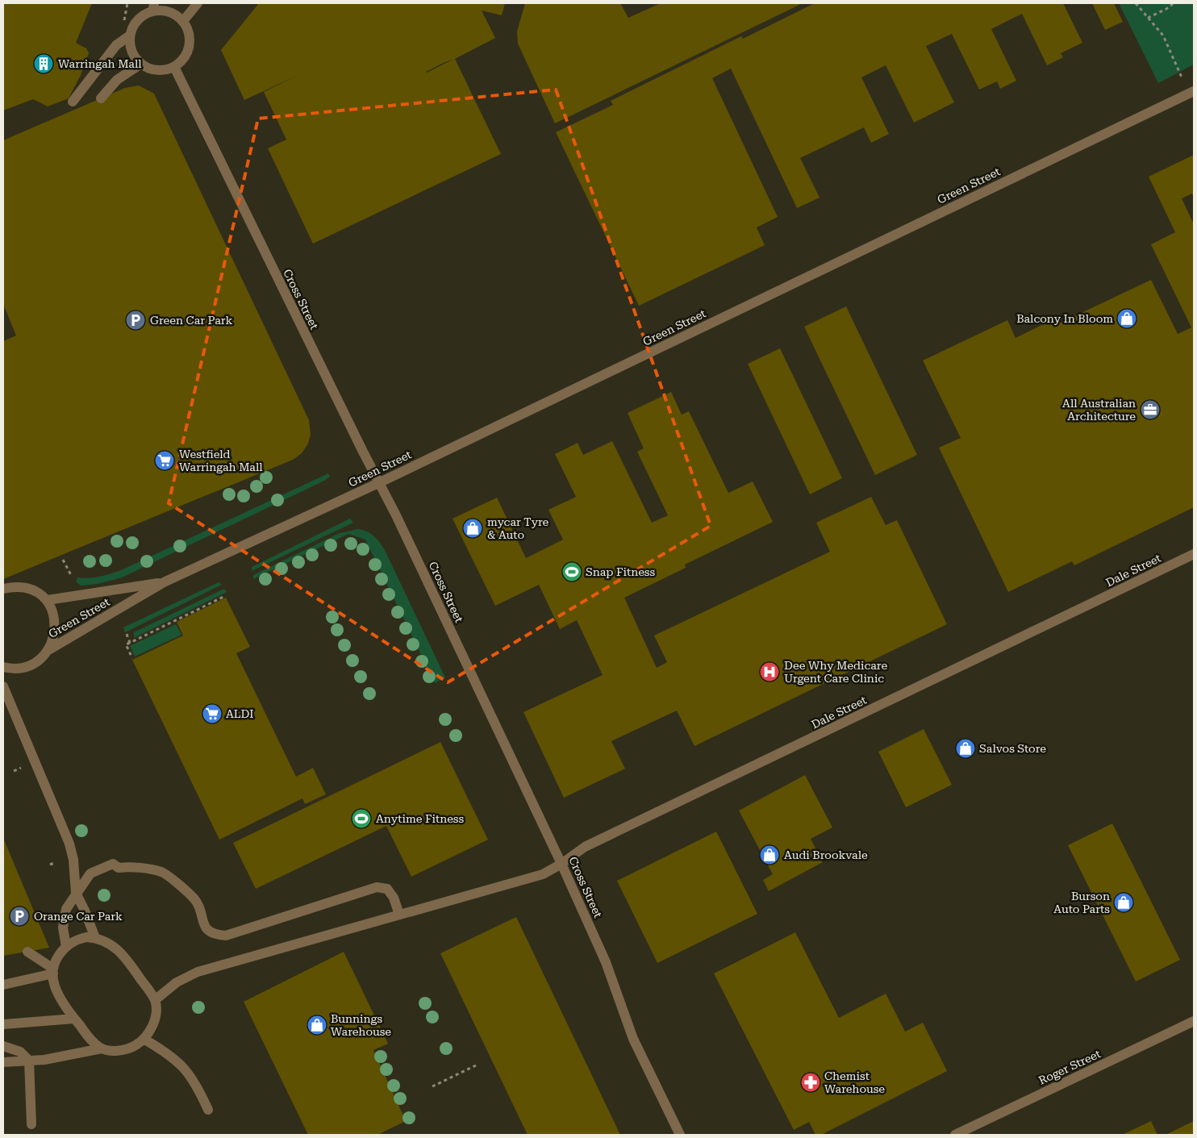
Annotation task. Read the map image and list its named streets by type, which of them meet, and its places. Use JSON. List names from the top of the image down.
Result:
{
  "streets": {
    "street": [
      "Green Street",
      "Cross Street",
      "Dale Street",
      "Roger Street"
    ]
  },
  "crossings": [
    ["Green Street", "Cross Street"],
    ["Cross Street", "Dale Street"]
  ],
  "places": {
    "building": ["Warringah Mall"],
    "shop": [
      "Balcony In Bloom",
      "mycar Tyre & Auto",
      "Salvos Store",
      "Audi Brookvale",
      "Burson Auto Parts",
      "Bunnings Warehouse"
    ],
    "parking": ["Green Car Park", "Orange Car Park"],
    "office": ["All Australian Architecture"],
    "supermarket": ["Westfield Warringah Mall", "ALDI"],
    "sports": ["Snap Fitness", "Anytime Fitness"],
    "hospital": ["Dee Why Medicare Urgent Care Clinic"],
    "pharmacy": ["Chemist Warehouse"]
  }
}
